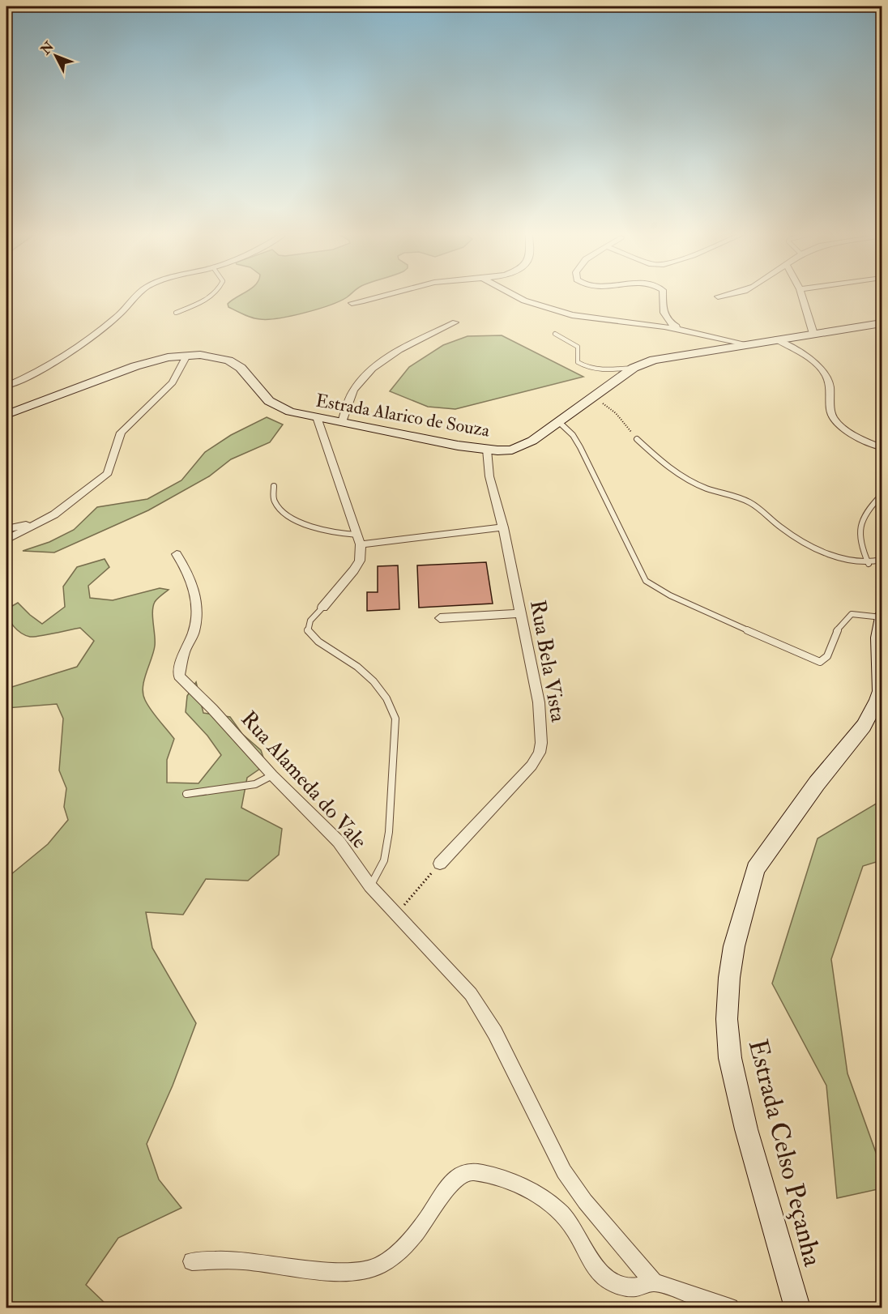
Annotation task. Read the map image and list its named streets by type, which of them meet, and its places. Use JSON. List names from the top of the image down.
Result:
{
  "streets": {
    "main road": ["Estrada Alarico de Souza", "Estrada Celso Peçanha"],
    "street": ["Rua Bela Vista", "Rua Alameda do Vale"]
  },
  "crossings": [
    ["Estrada Alarico de Souza", "Rua Bela Vista"]
  ],
  "north": "top left"
}
